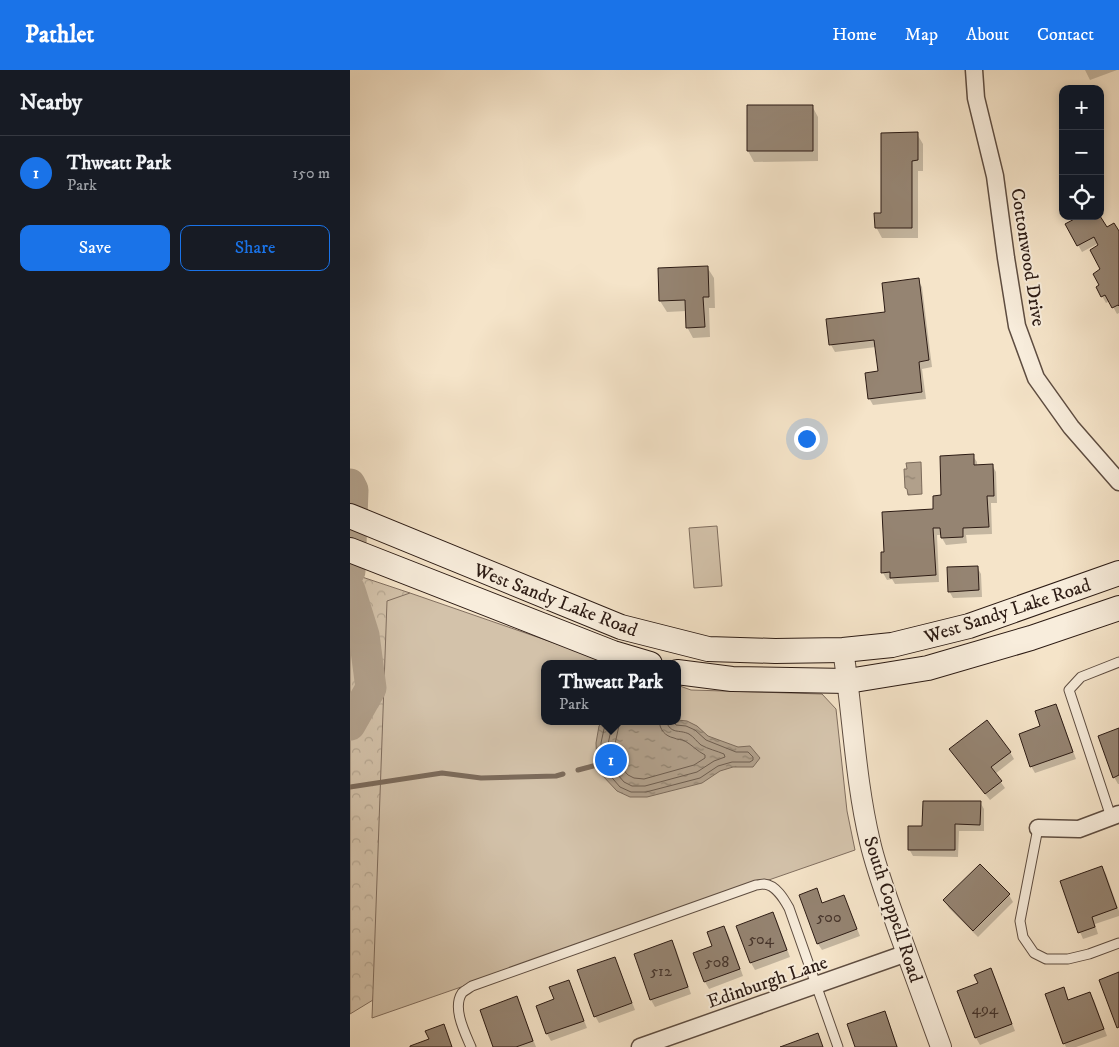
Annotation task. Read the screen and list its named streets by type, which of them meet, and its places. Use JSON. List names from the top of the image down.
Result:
{
  "streets": {
    "main road": ["West Sandy Lake Road"],
    "street": ["Cottonwood Drive", "South Coppell Road", "Edinburgh Lane"]
  },
  "crossings": [
    ["West Sandy Lake Road", "South Coppell Road"],
    ["South Coppell Road", "Edinburgh Lane"]
  ],
  "house_numbers": [
    "500",
    "504",
    "508",
    "512",
    "494"
  ],
  "page": {
    "header": "Pathlet",
    "nav": [
      "Home",
      "Map",
      "About",
      "Contact"
    ],
    "heading": "Nearby",
    "map_buttons": ["+", "−"],
    "list": [
      {
        "mark": "1",
        "name": "Thweatt Park",
        "note": "Park",
        "value": "150 m"
      }
    ],
    "buttons": ["Save", "Share"],
    "popup": ["Thweatt Park", "Park"],
    "pins": "1"
  }
}
